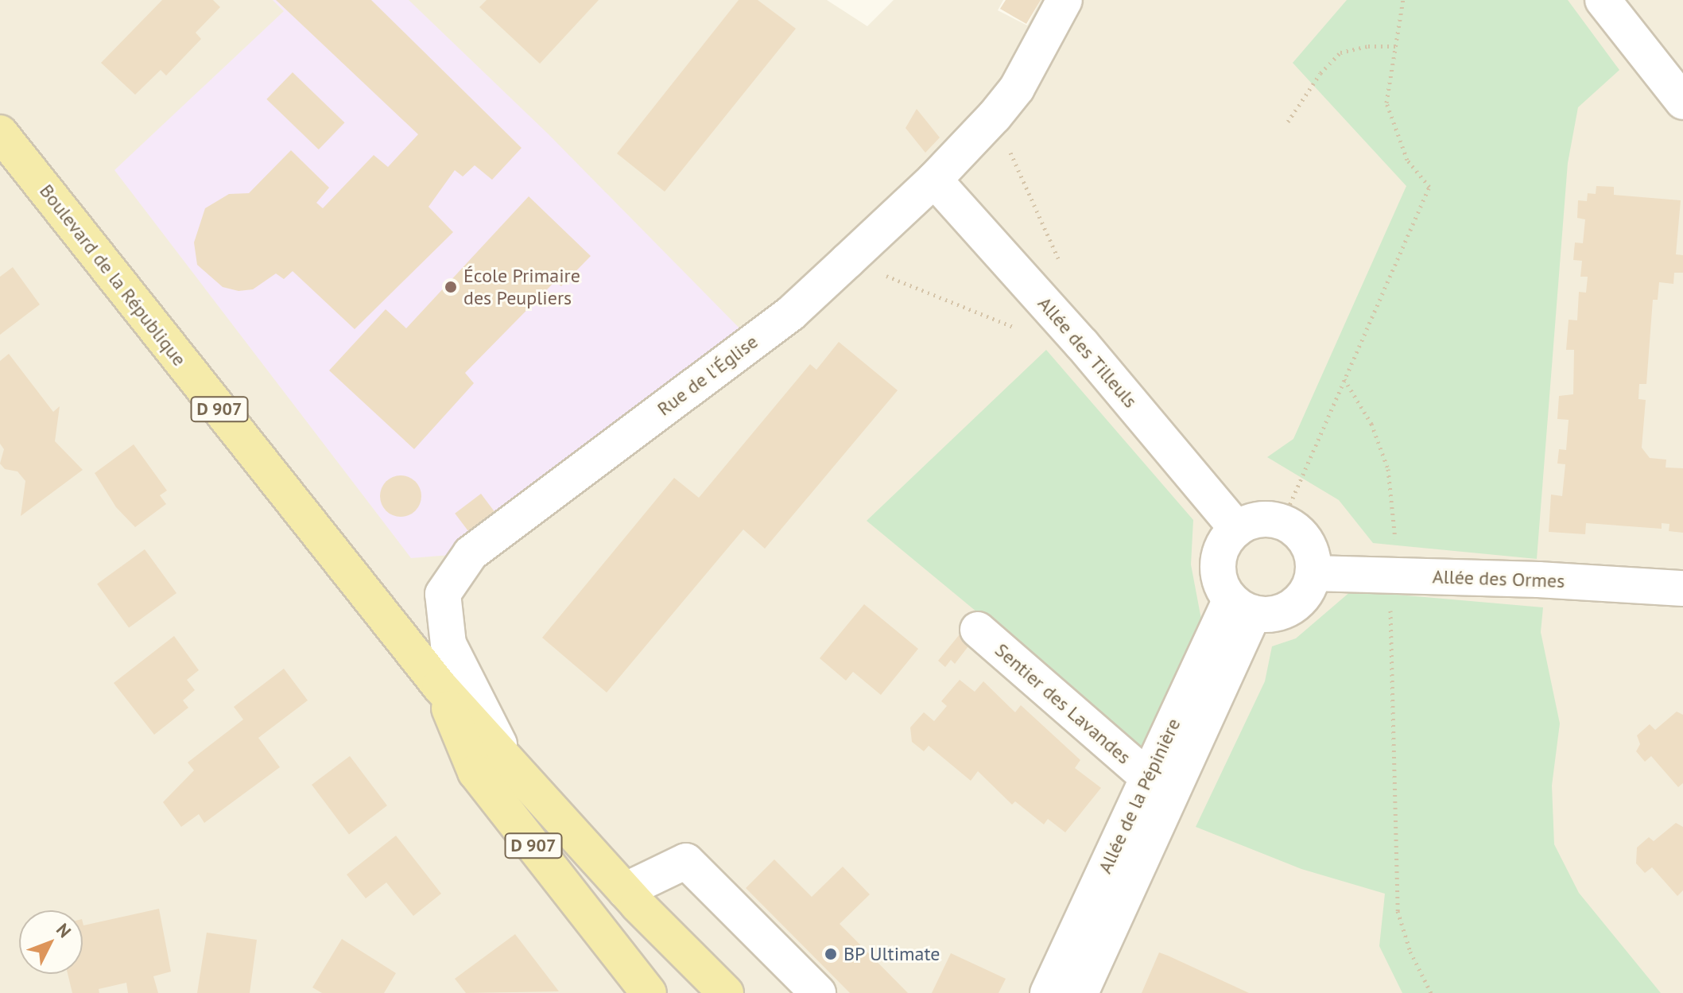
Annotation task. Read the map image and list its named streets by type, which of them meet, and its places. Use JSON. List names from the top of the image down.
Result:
{
  "streets": {
    "main road": ["Boulevard de la République", "D 907"],
    "street": [
      "Allée des Tilleuls",
      "Rue de l'Église",
      "Allée des Ormes",
      "Sentier des Lavandes",
      "Allée de la Pépinière"
    ]
  },
  "crossings": [
    ["Boulevard de la République", "Rue de l'Église"],
    ["Allée des Tilleuls", "Rue de l'Église"],
    ["Allée des Tilleuls", "Allée des Ormes"],
    ["Allée des Tilleuls", "Allée de la Pépinière"],
    ["Allée des Ormes", "Allée de la Pépinière"],
    ["Sentier des Lavandes", "Allée de la Pépinière"]
  ],
  "places": ["École Primaire des Peupliers", "BP Ultimate"],
  "north": "top right"
}
